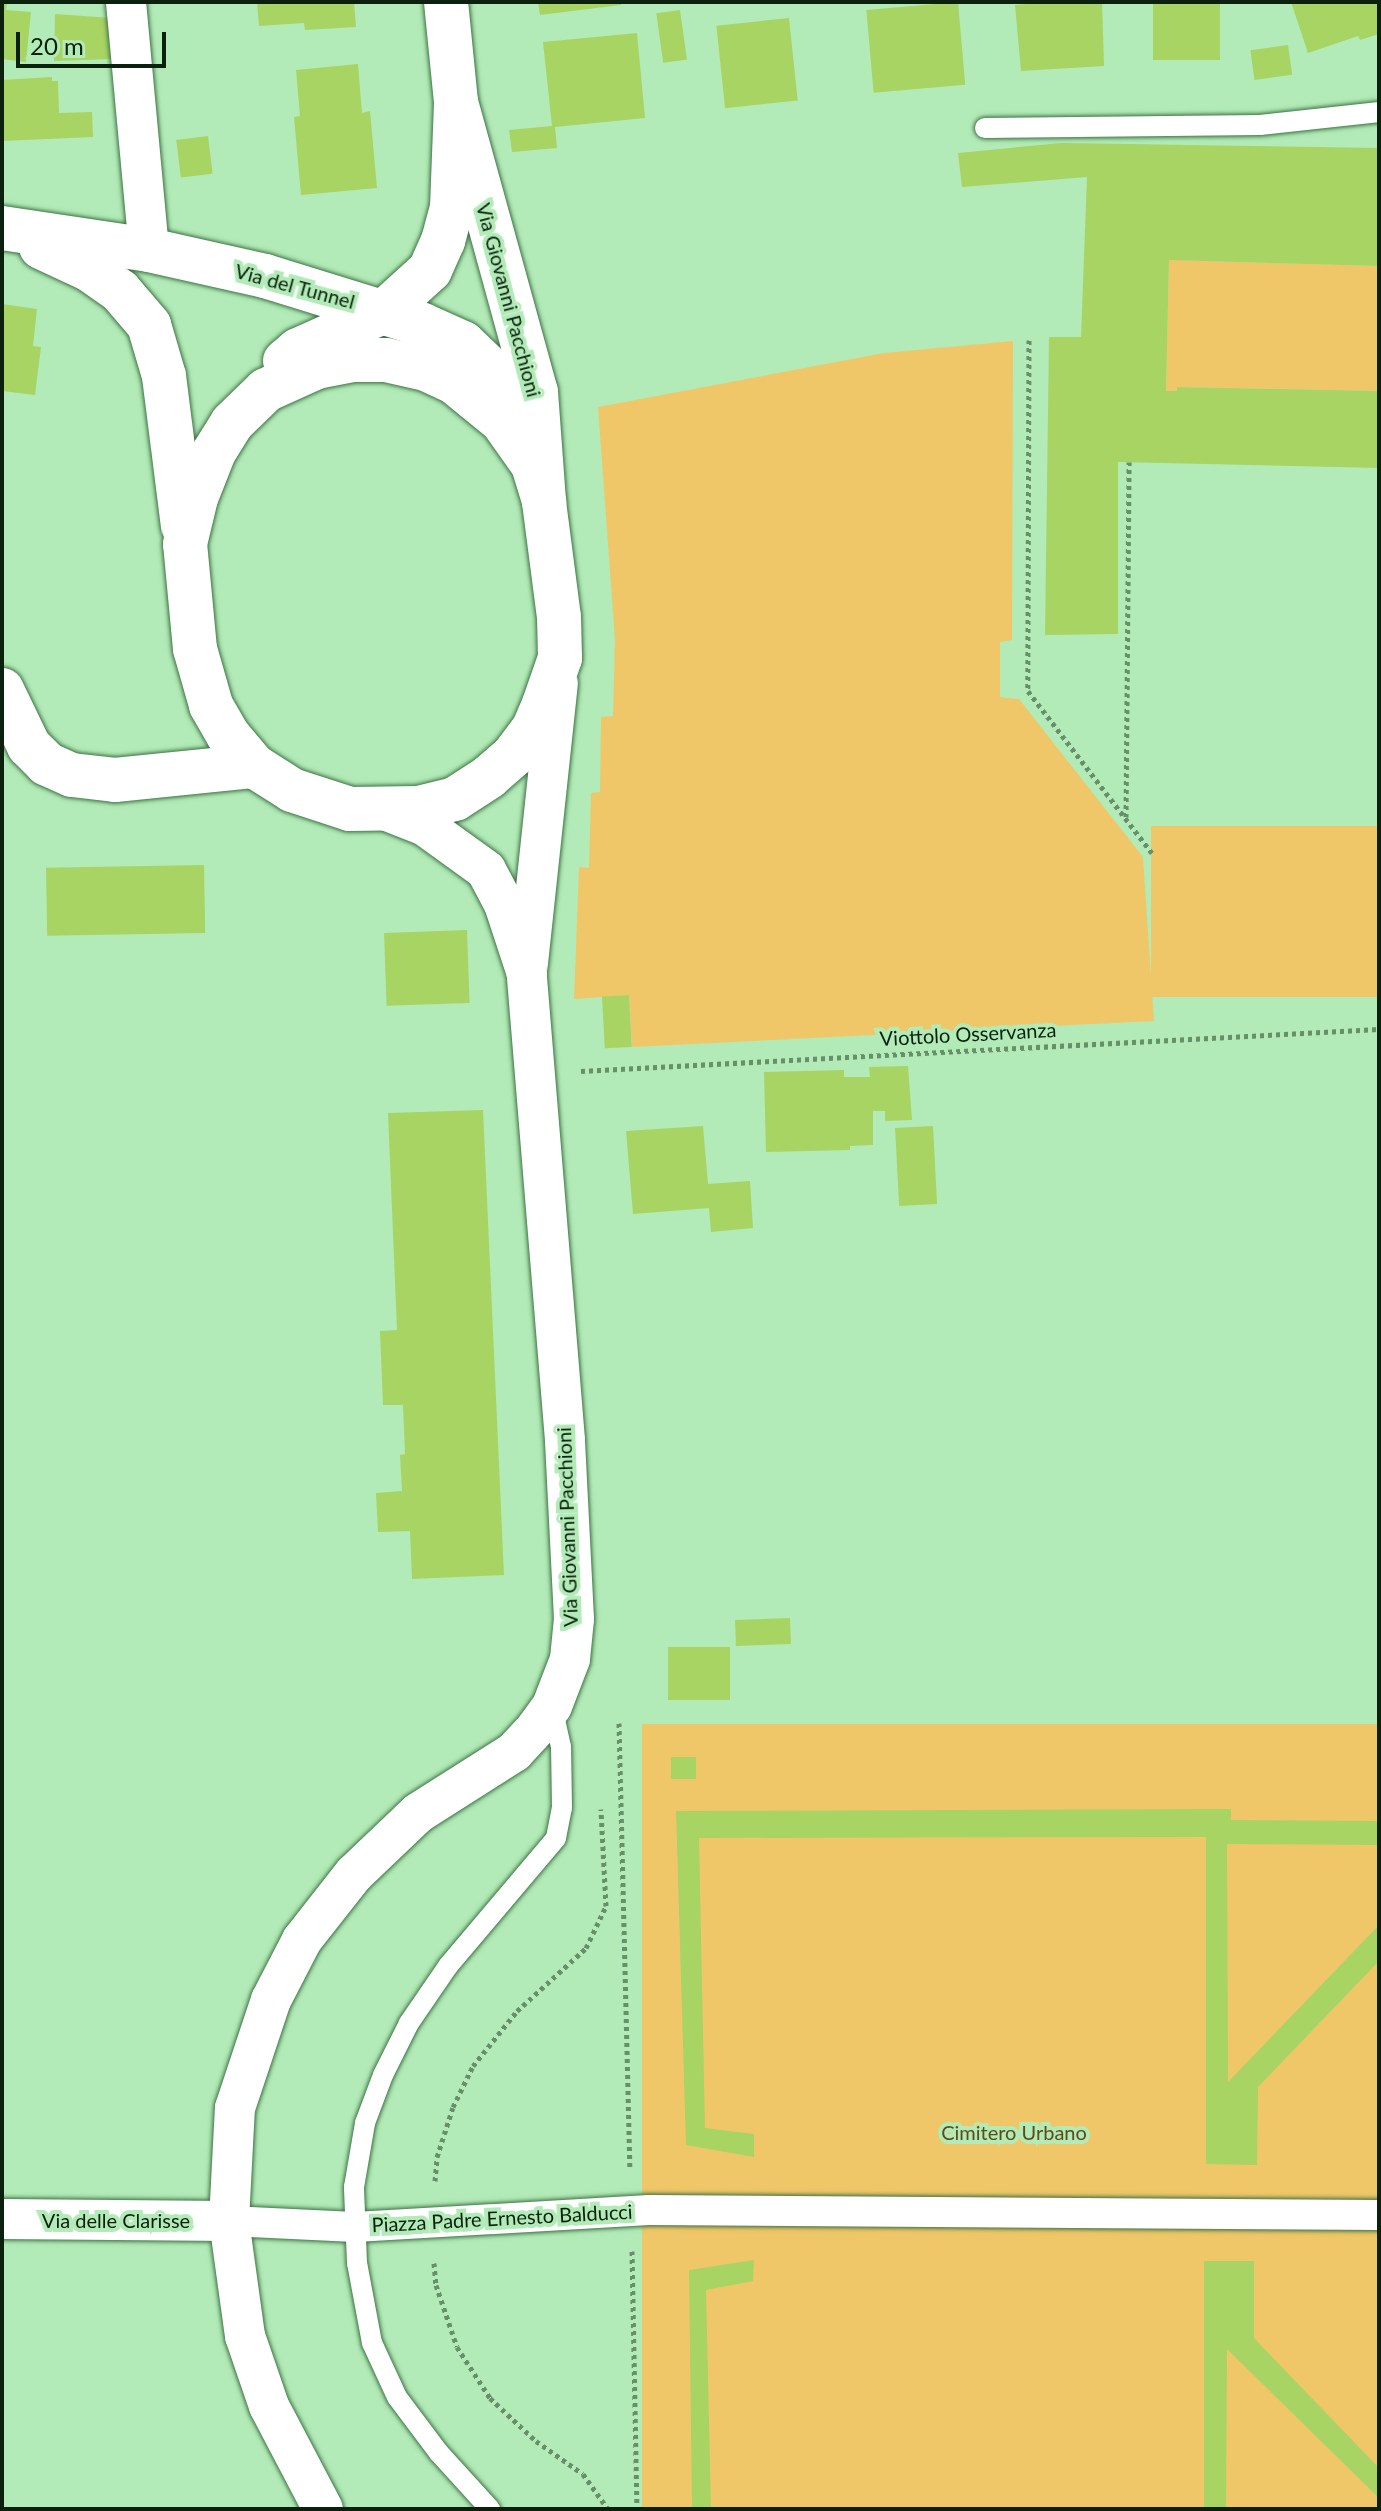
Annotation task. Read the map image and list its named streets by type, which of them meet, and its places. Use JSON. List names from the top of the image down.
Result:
{
  "streets": {
    "street": [
      "Via del Tunnel",
      "Via Giovanni Pacchioni",
      "Piazza Padre Ernesto Balducci",
      "Via delle Clarisse"
    ],
    "path": ["Viottolo Osservanza"]
  },
  "crossings": [
    ["Via del Tunnel", "Via Giovanni Pacchioni"],
    ["Via Giovanni Pacchioni", "Piazza Padre Ernesto Balducci"],
    ["Via Giovanni Pacchioni", "Via delle Clarisse"],
    ["Piazza Padre Ernesto Balducci", "Via delle Clarisse"]
  ],
  "parks": ["Cimitero Urbano"],
  "scale_bar": "20 m"
}
